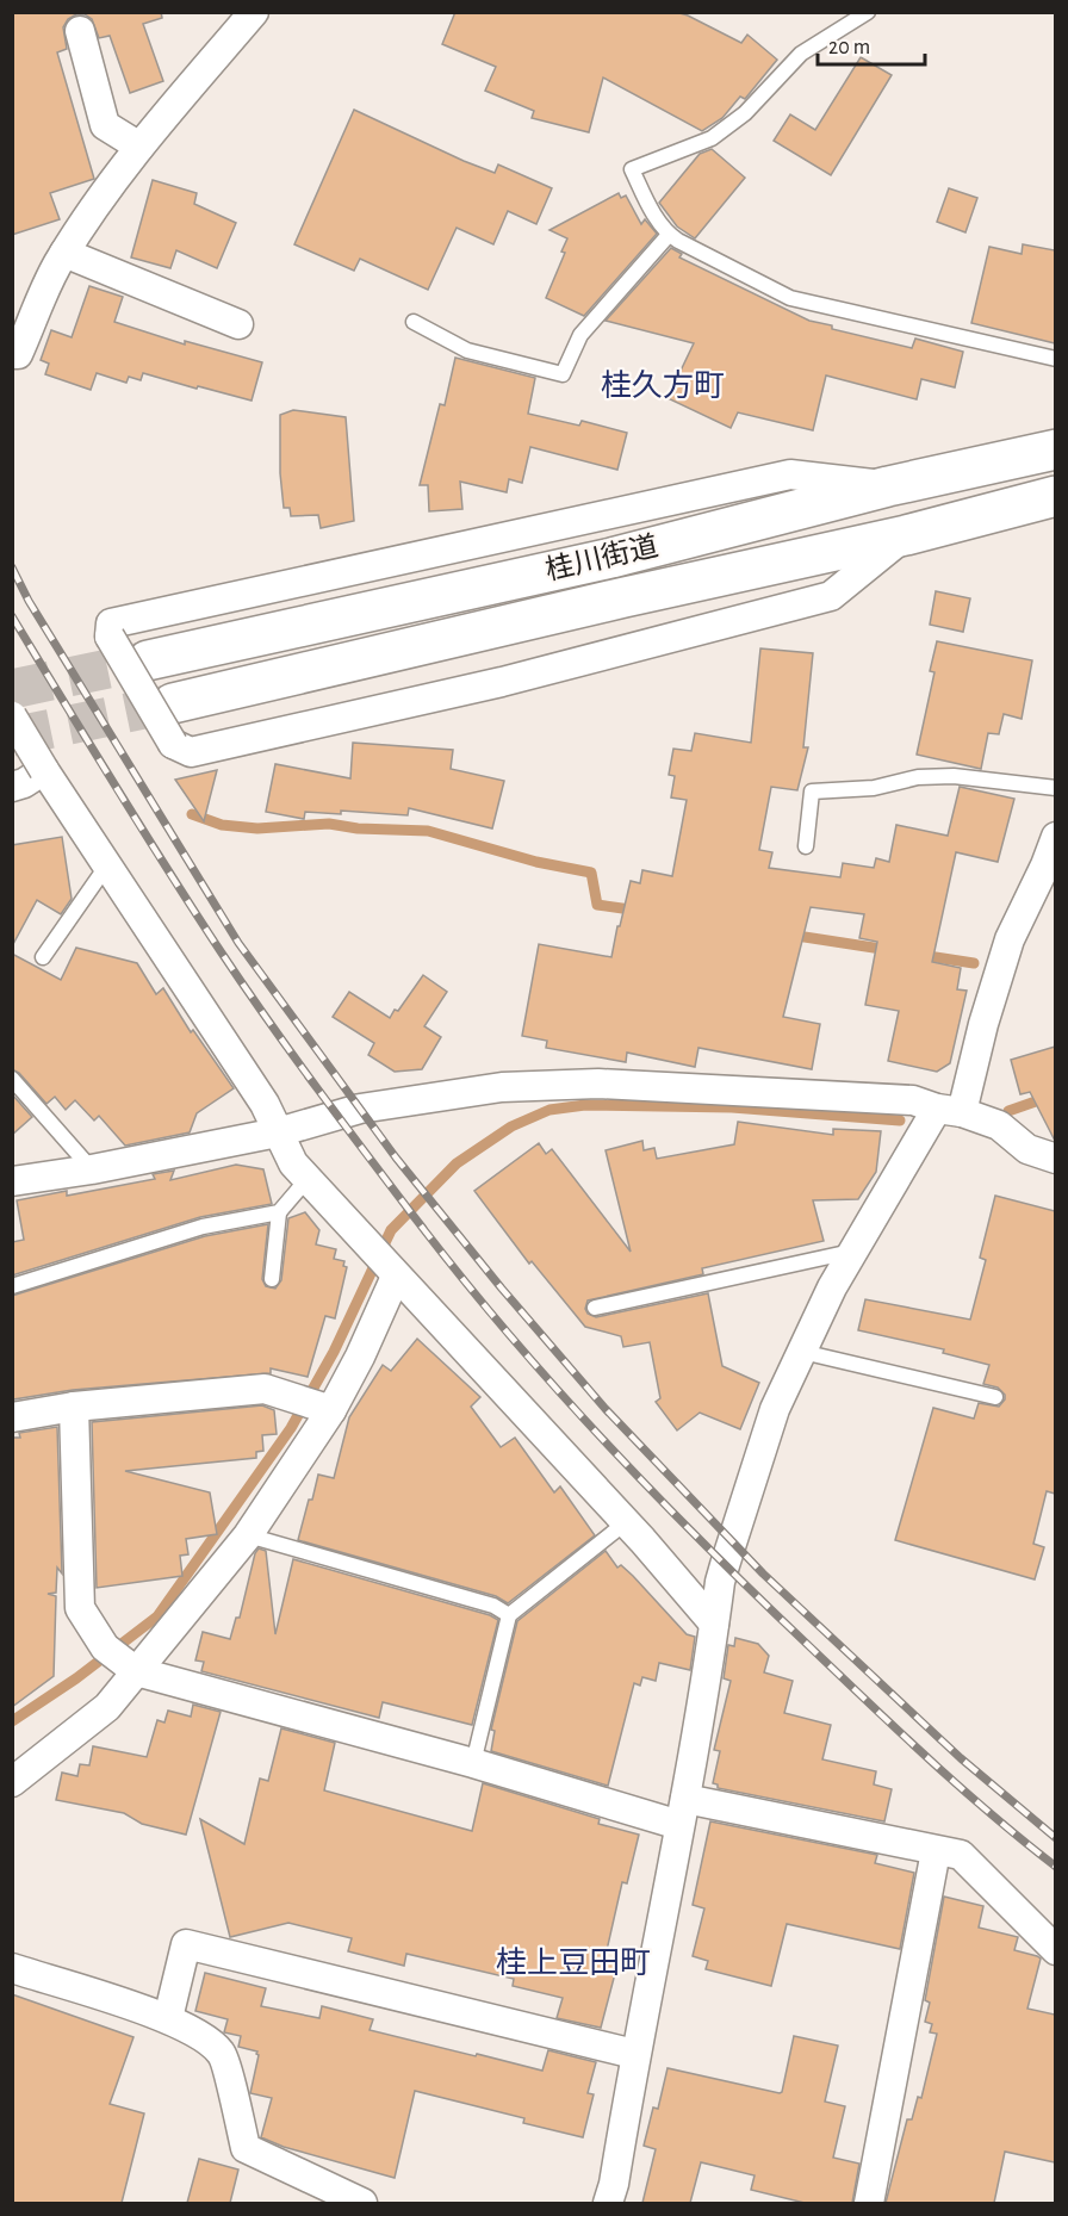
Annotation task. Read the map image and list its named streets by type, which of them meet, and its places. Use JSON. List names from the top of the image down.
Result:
{
  "streets": {
    "street": ["桂川街道"]
  },
  "districts": ["桂久方町", "桂上豆田町"],
  "scale_bar": "20 m"
}
